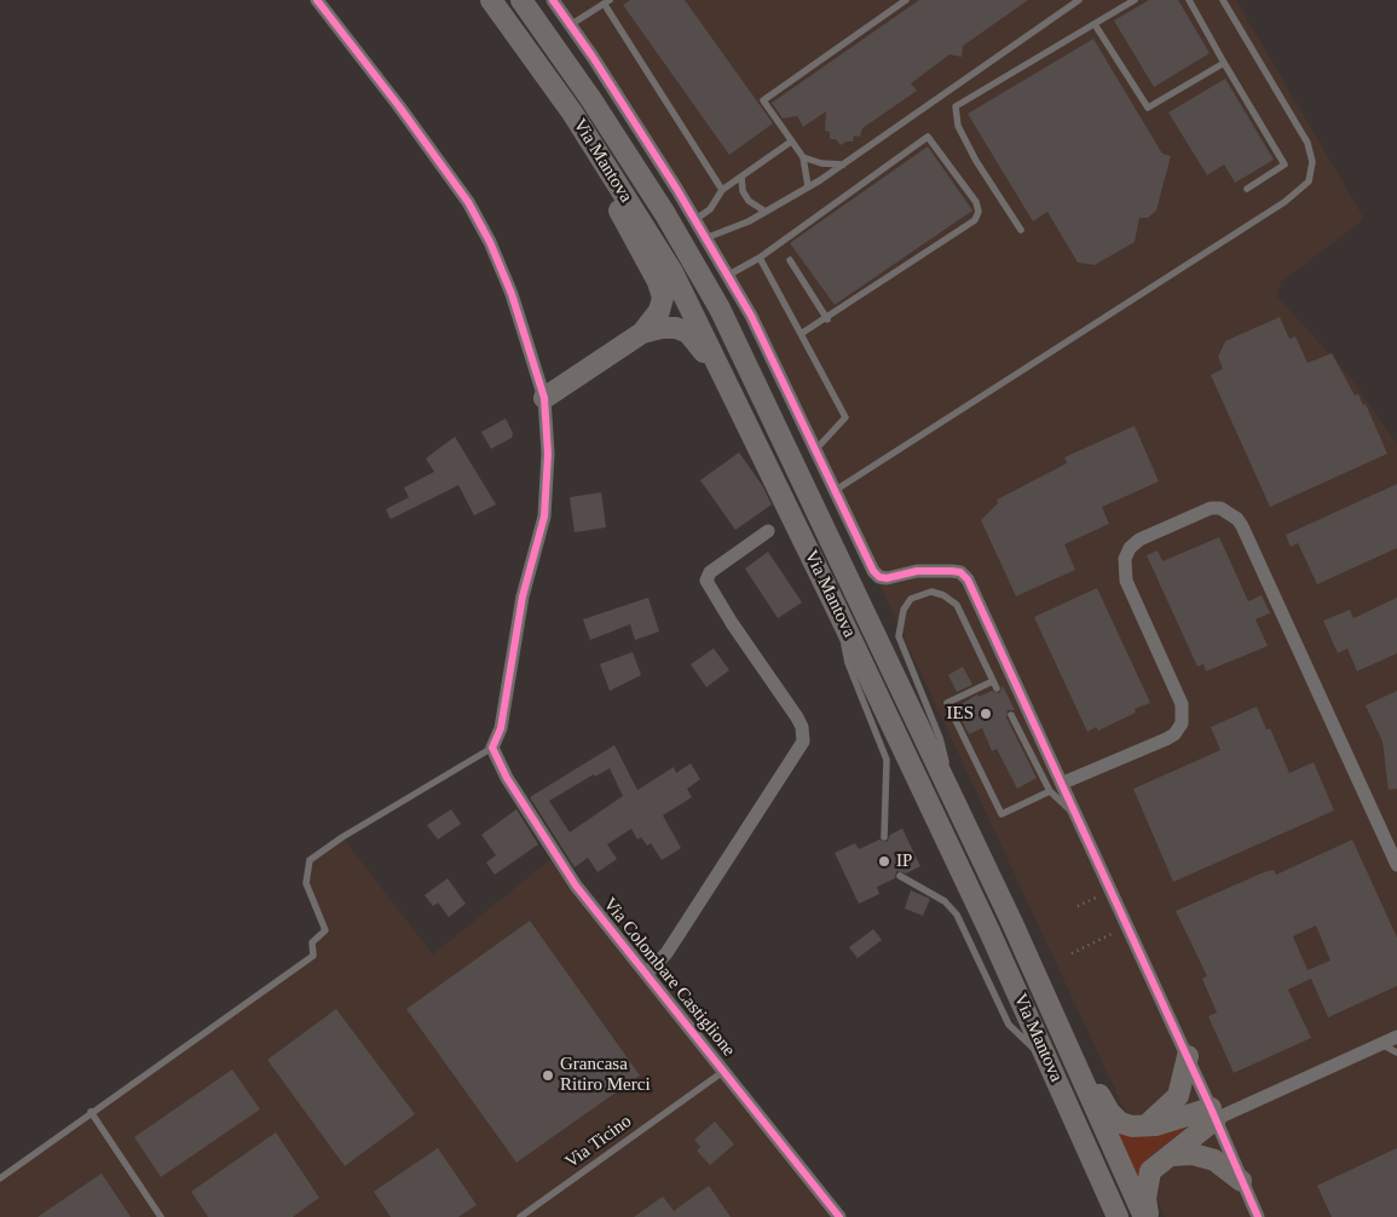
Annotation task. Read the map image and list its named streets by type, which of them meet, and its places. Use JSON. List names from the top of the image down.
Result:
{
  "streets": {
    "highway": ["Via Mantova"],
    "street": ["Via Colombare Castiglione"],
    "lane": ["Via Ticino"]
  },
  "crossings": [
    ["Via Colombare Castiglione", "Via Ticino"]
  ],
  "places": ["IES", "IP", "Grancasa Ritiro Merci"]
}
